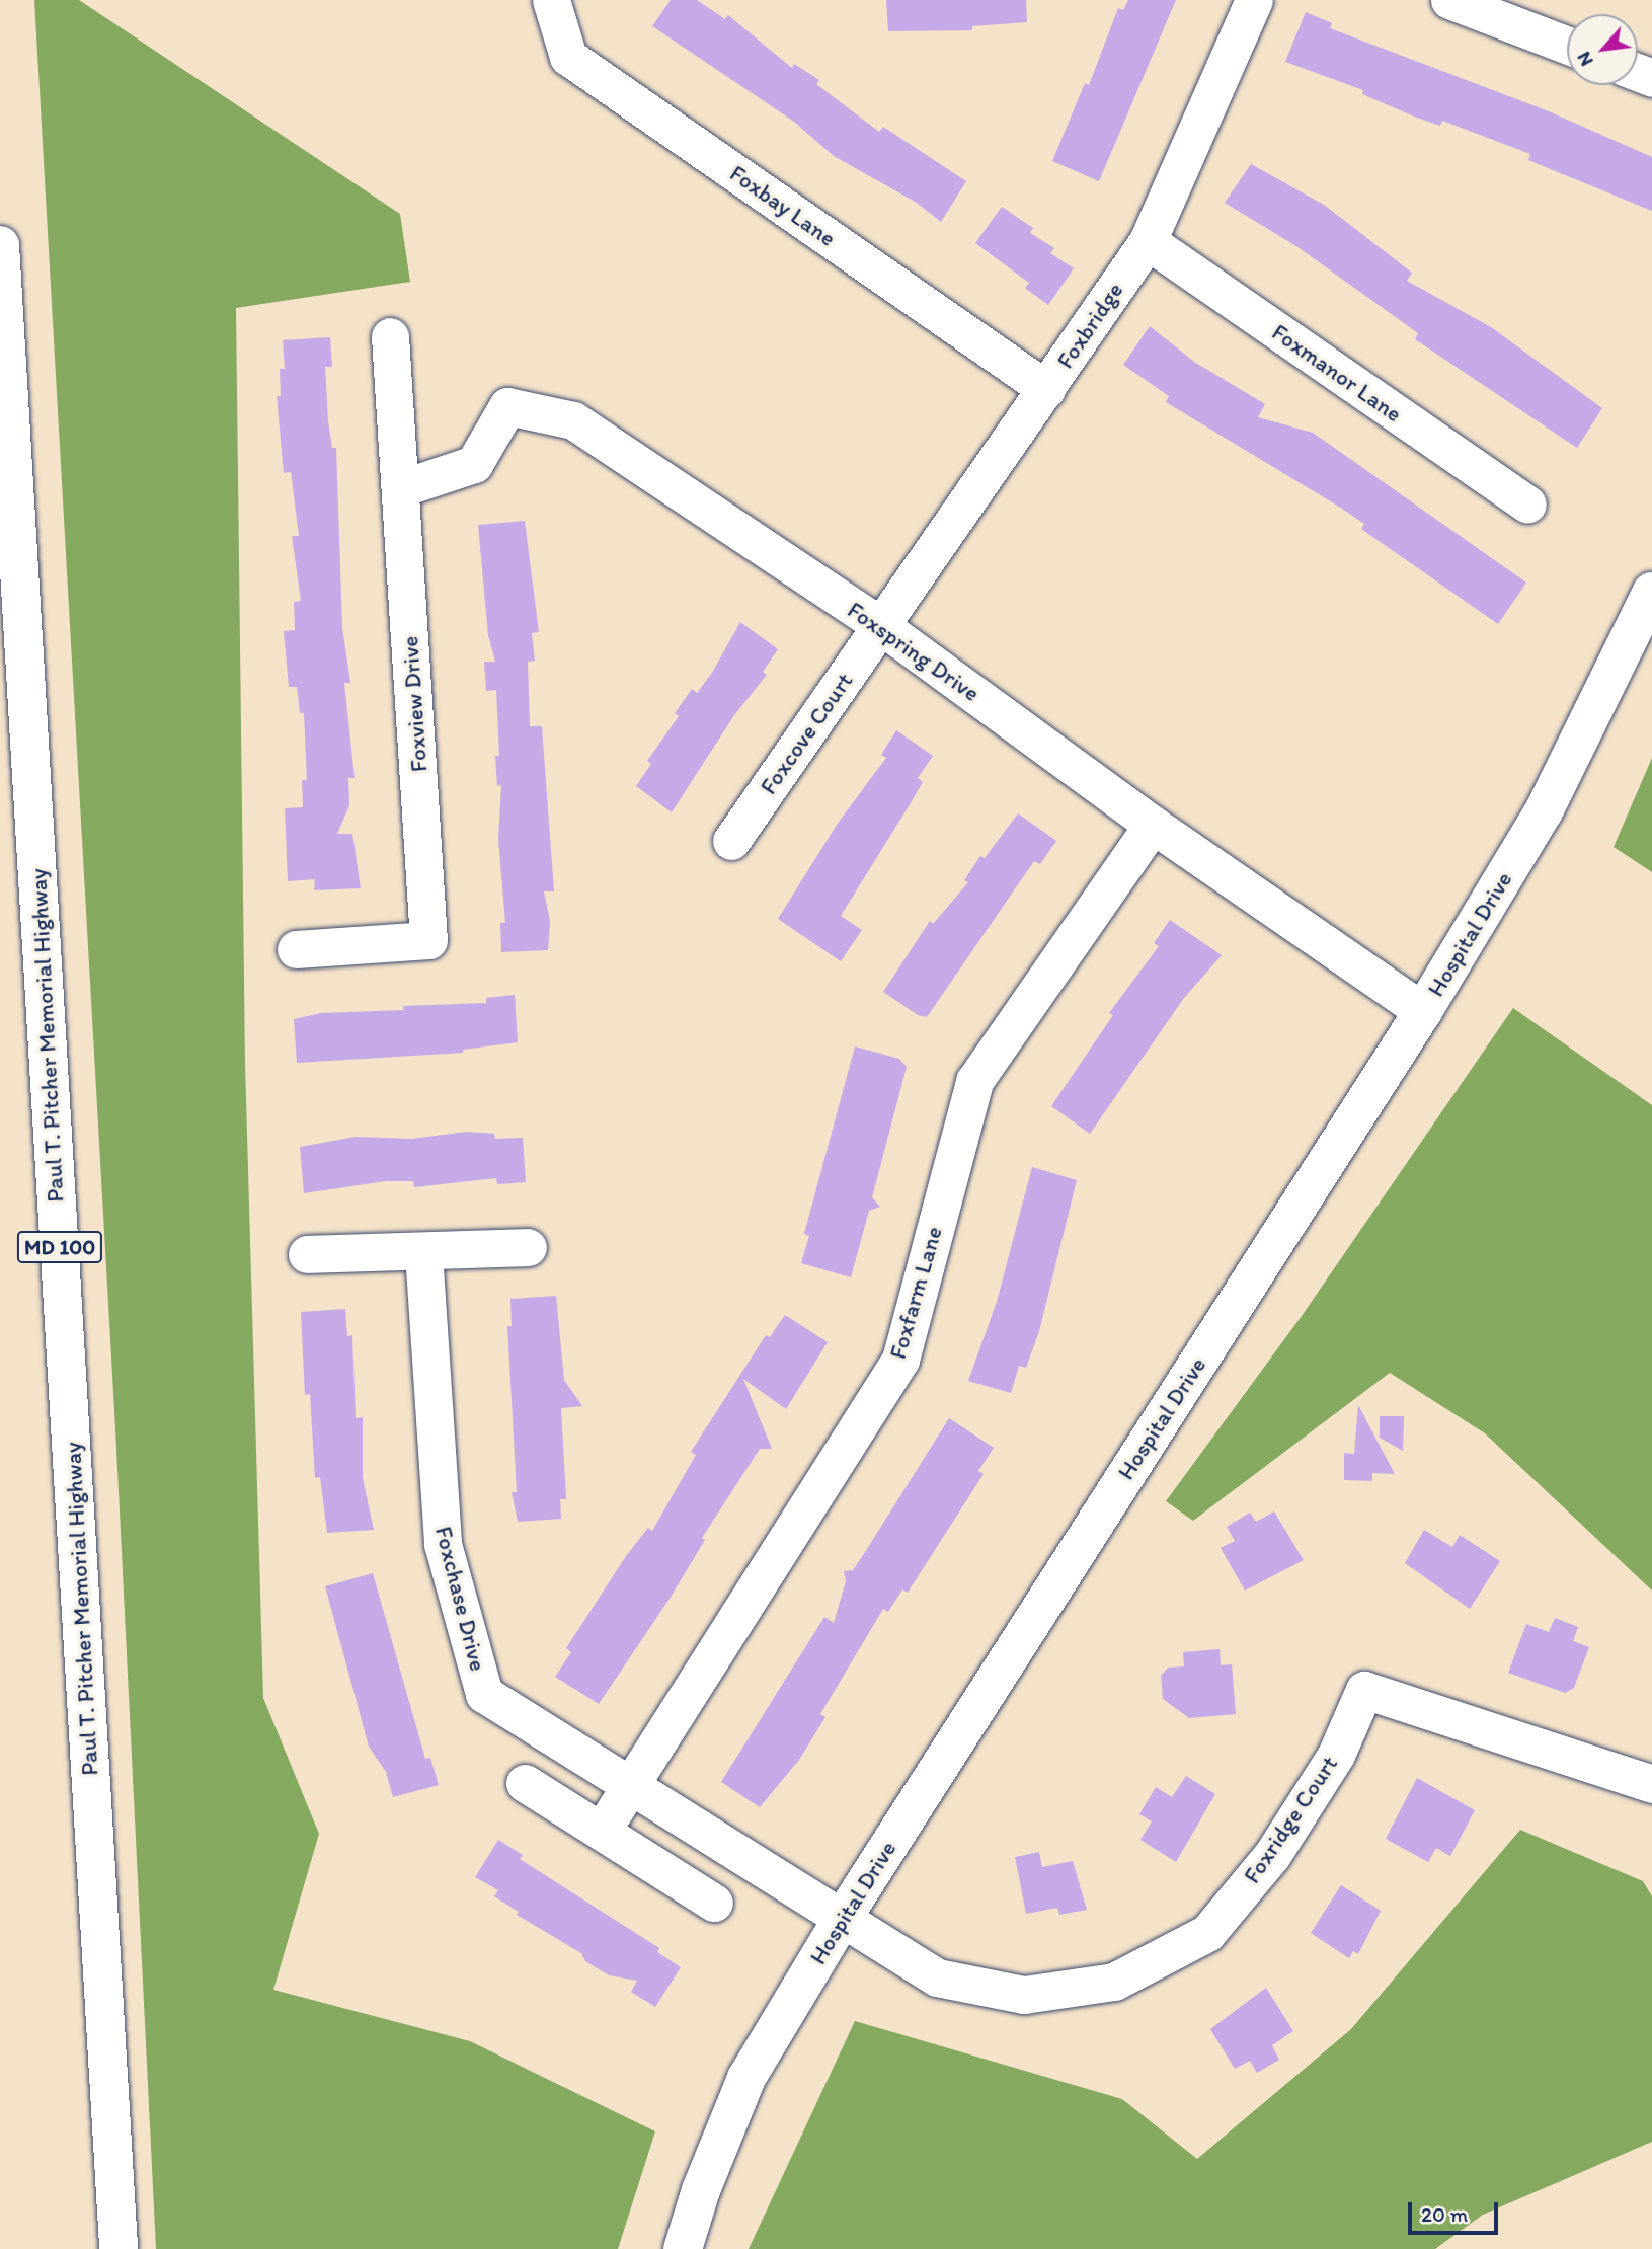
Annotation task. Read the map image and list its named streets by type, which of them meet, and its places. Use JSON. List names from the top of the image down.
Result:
{
  "streets": {
    "main road": ["Hospital Drive", "Paul T. Pitcher Memorial Highway", "MD 100"],
    "street": [
      "Foxbay Lane",
      "Foxbridge",
      "Foxmanor Lane",
      "Foxspring Drive",
      "Foxview Drive",
      "Foxcove Court",
      "Foxfarm Lane",
      "Foxchase Drive",
      "Foxridge Court"
    ]
  },
  "crossings": [
    ["Foxbay Lane", "Foxbridge"],
    ["Foxbridge", "Foxmanor Lane"],
    ["Foxbridge", "Foxspring Drive"],
    ["Foxbridge", "Foxcove Court"],
    ["Foxspring Drive", "Foxview Drive"],
    ["Foxspring Drive", "Foxcove Court"],
    ["Foxspring Drive", "Hospital Drive"],
    ["Foxspring Drive", "Foxfarm Lane"],
    ["Hospital Drive", "Foxchase Drive"],
    ["Hospital Drive", "Foxridge Court"],
    ["Foxfarm Lane", "Foxchase Drive"],
    ["Foxchase Drive", "Foxridge Court"]
  ],
  "scale_bar": "20 m",
  "north": "bottom left"
}
